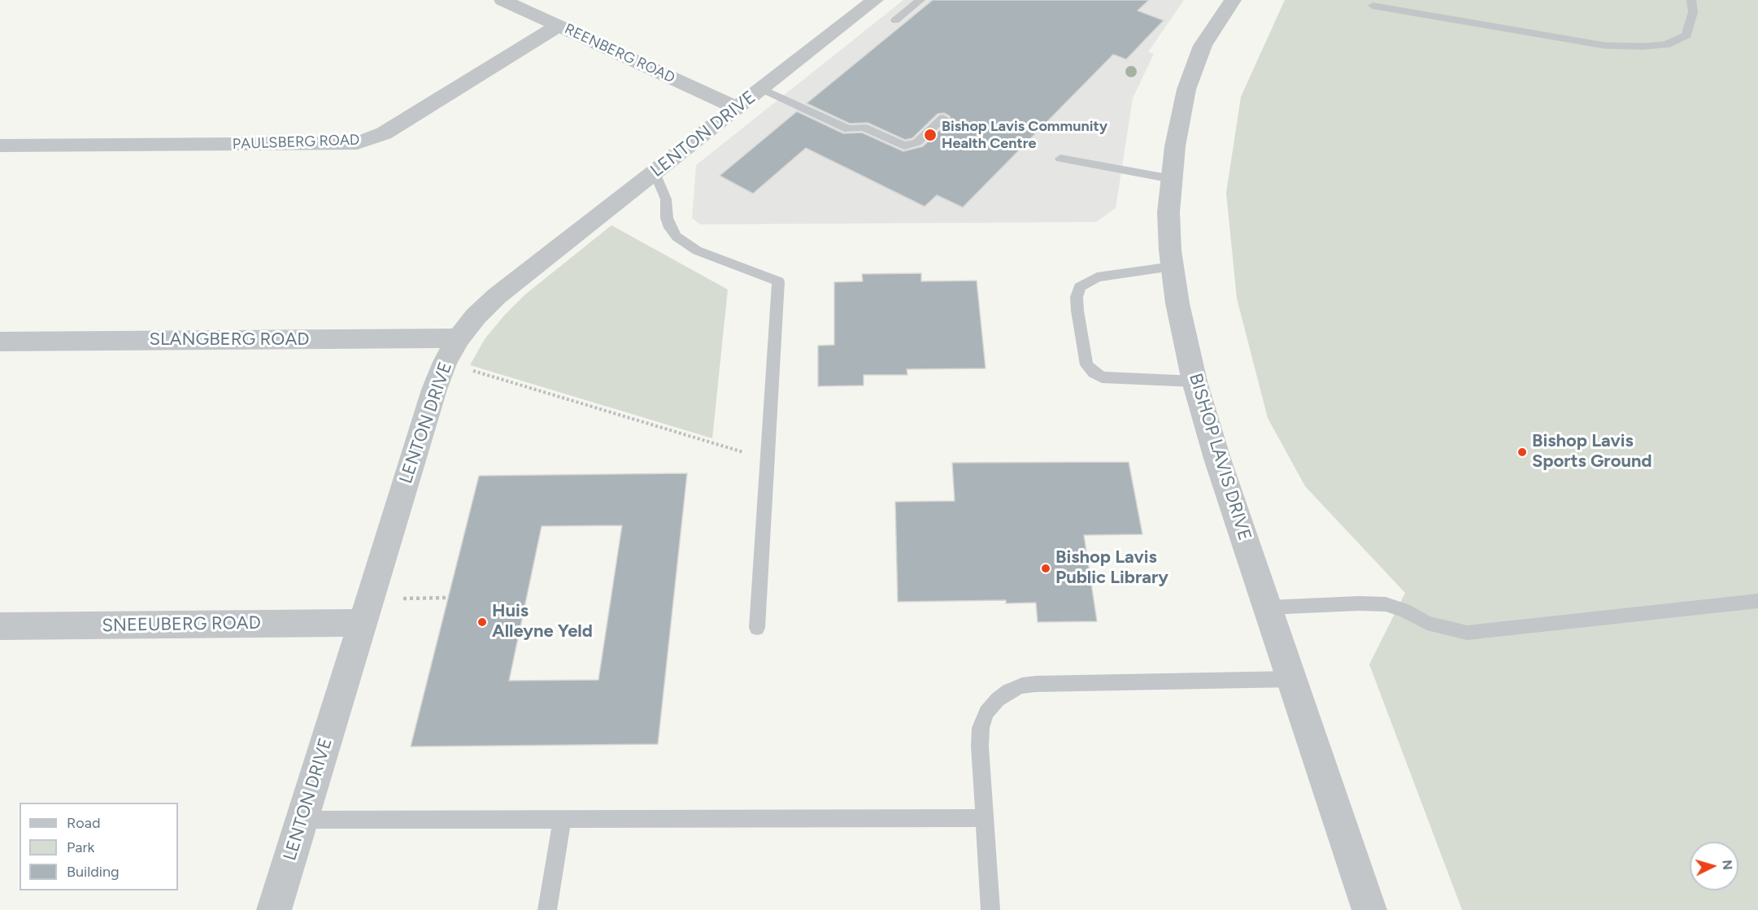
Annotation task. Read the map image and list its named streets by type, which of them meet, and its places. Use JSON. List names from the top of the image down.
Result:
{
  "streets": {
    "street": [
      "REENBERG ROAD",
      "LENTON DRIVE",
      "PAULSBERG ROAD",
      "SLANGBERG ROAD",
      "BISHOP LAVIS DRIVE",
      "SNEEUBERG ROAD"
    ]
  },
  "crossings": [
    ["REENBERG ROAD", "LENTON DRIVE"],
    ["REENBERG ROAD", "PAULSBERG ROAD"],
    ["LENTON DRIVE", "SLANGBERG ROAD"],
    ["LENTON DRIVE", "SNEEUBERG ROAD"]
  ],
  "places": [
    "Bishop Lavis Community Health Centre",
    "Bishop Lavis Sports Ground",
    "Bishop Lavis Public Library",
    "Huis Alleyne Yeld"
  ],
  "legend": ["Road", "Park", "Building"],
  "north": "right"
}
